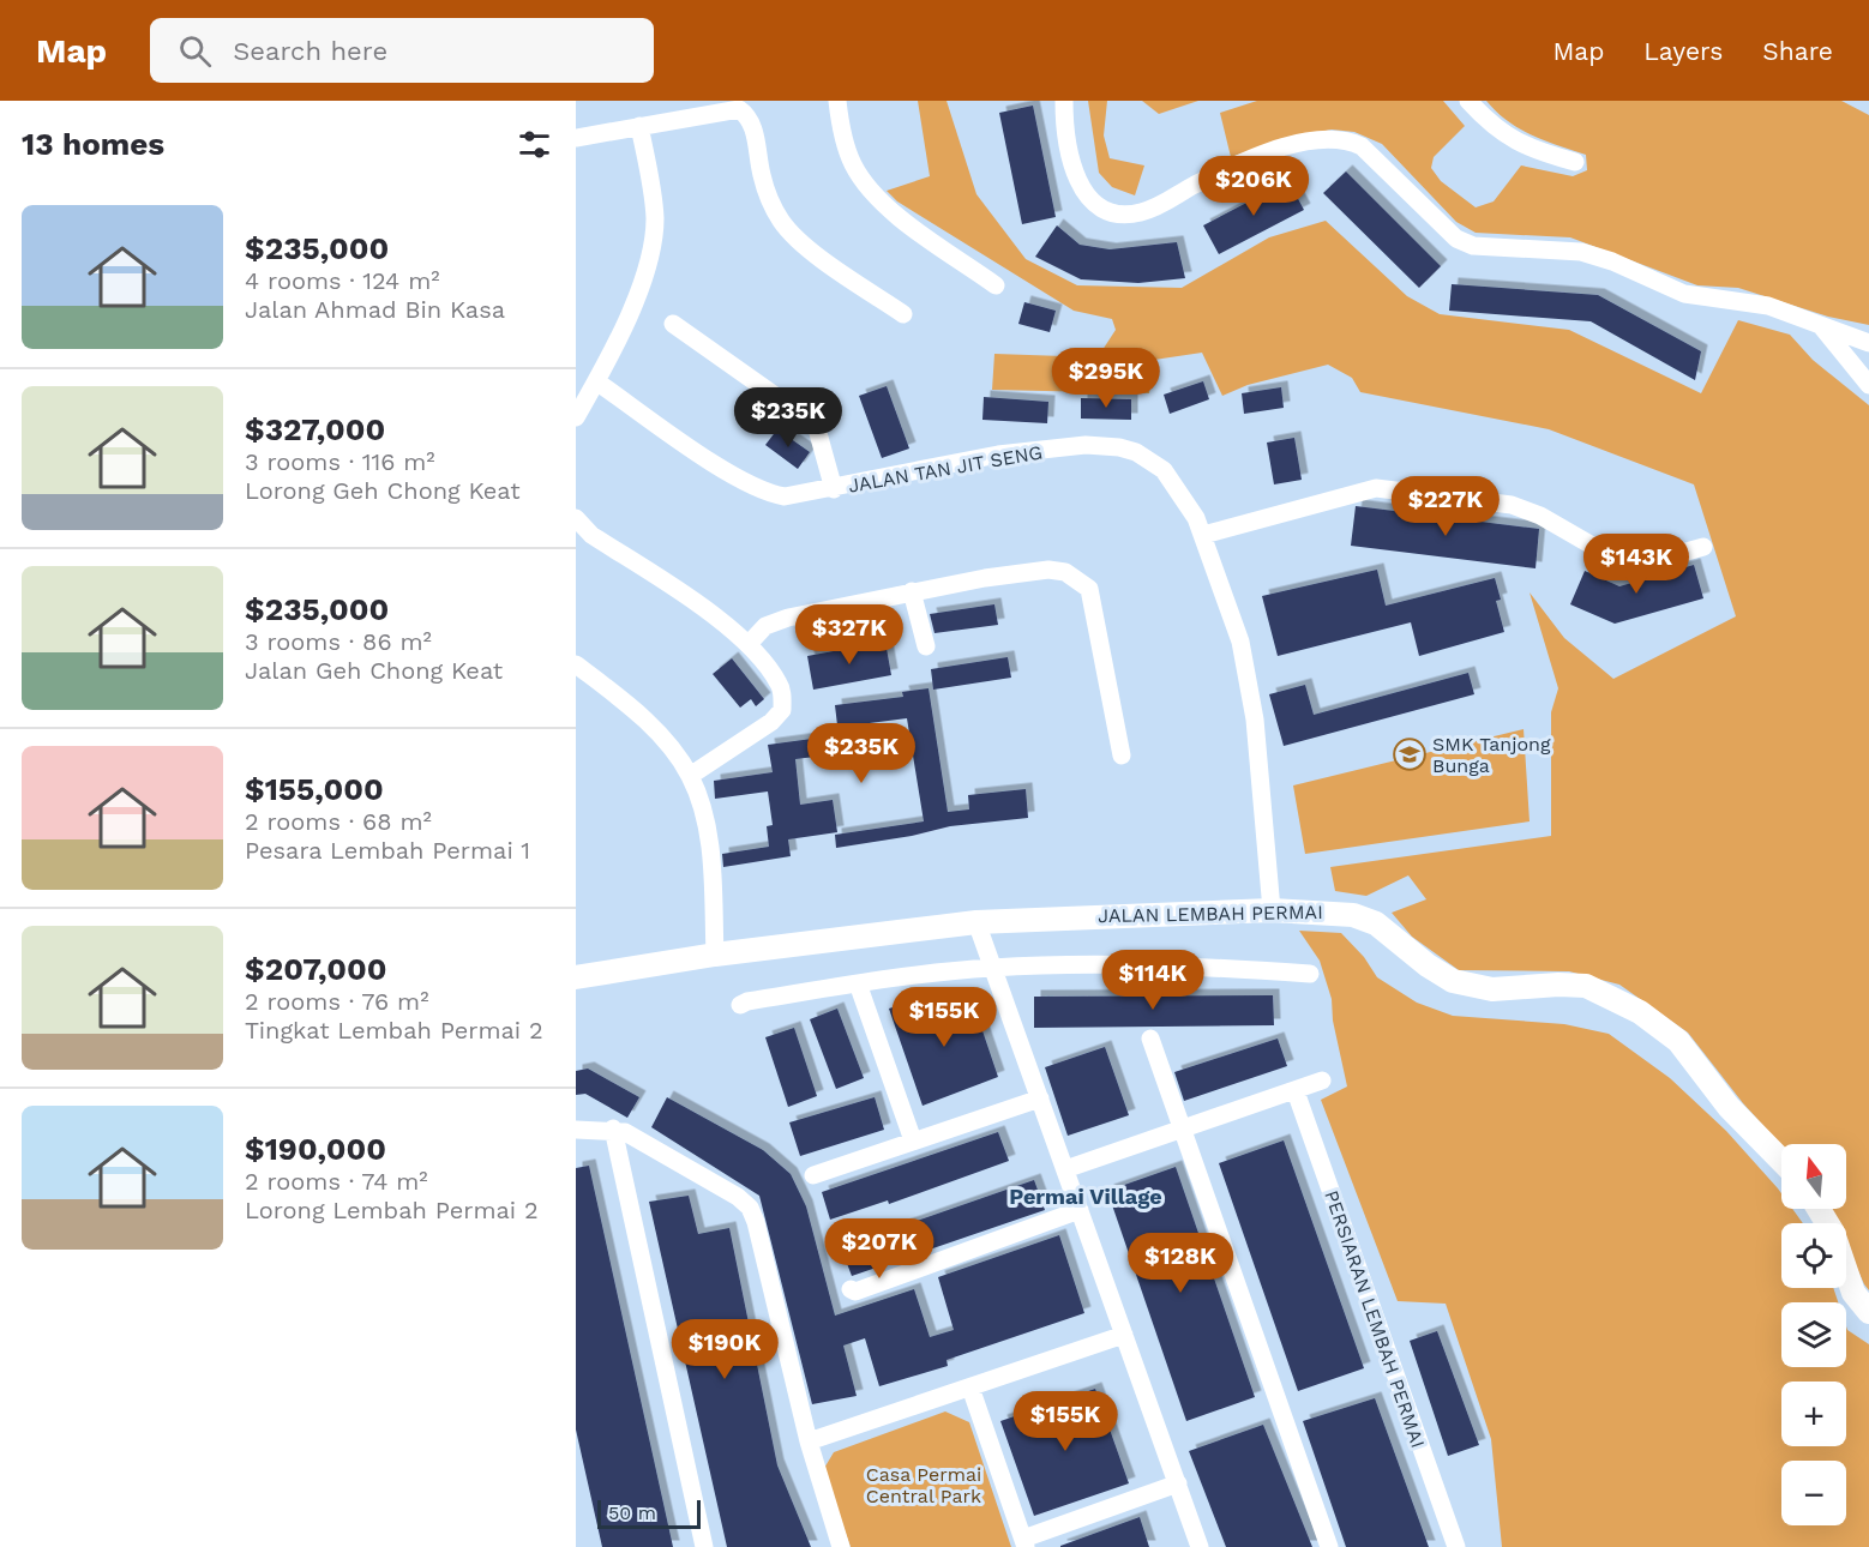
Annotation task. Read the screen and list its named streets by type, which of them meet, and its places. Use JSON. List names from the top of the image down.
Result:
{
  "streets": {
    "main road": ["JALAN LEMBAH PERMAI"],
    "street": ["JALAN TAN JIT SENG", "PERSIARAN LEMBAH PERMAI"]
  },
  "crossings": [
    ["JALAN TAN JIT SENG", "JALAN LEMBAH PERMAI"]
  ],
  "districts": ["Permai Village"],
  "parks": ["Casa Permai Central Park"],
  "places": {
    "school or university": ["SMK Tanjong Bunga"]
  },
  "scale_bar": "50 m",
  "north": "top",
  "page": {
    "header": "Map",
    "search": "Search here",
    "nav": ["Map", "Layers", "Share"],
    "heading": "13 homes",
    "price": [
      "$206K",
      "$295K",
      "$235K",
      "$227K",
      "$143K",
      "$327K",
      "$235K",
      "$114K",
      "$155K",
      "$207K",
      "$128K",
      "$190K",
      "$155K"
    ],
    "list": [
      {
        "name": "$235,000",
        "note": "4 rooms · 124 m² · Jalan Ahmad Bin Kasa"
      },
      {
        "name": "$327,000",
        "note": "3 rooms · 116 m² · Lorong Geh Chong Keat"
      },
      {
        "name": "$235,000",
        "note": "3 rooms · 86 m² · Jalan Geh Chong Keat"
      },
      {
        "name": "$155,000",
        "note": "2 rooms · 68 m² · Pesara Lembah Permai 1"
      },
      {
        "name": "$207,000",
        "note": "2 rooms · 76 m² · Tingkat Lembah Permai 2"
      },
      {
        "name": "$190,000",
        "note": "2 rooms · 74 m² · Lorong Lembah Permai 2"
      }
    ],
    "map_buttons": ["+", "−"],
    "scale": "50 m"
  }
}
